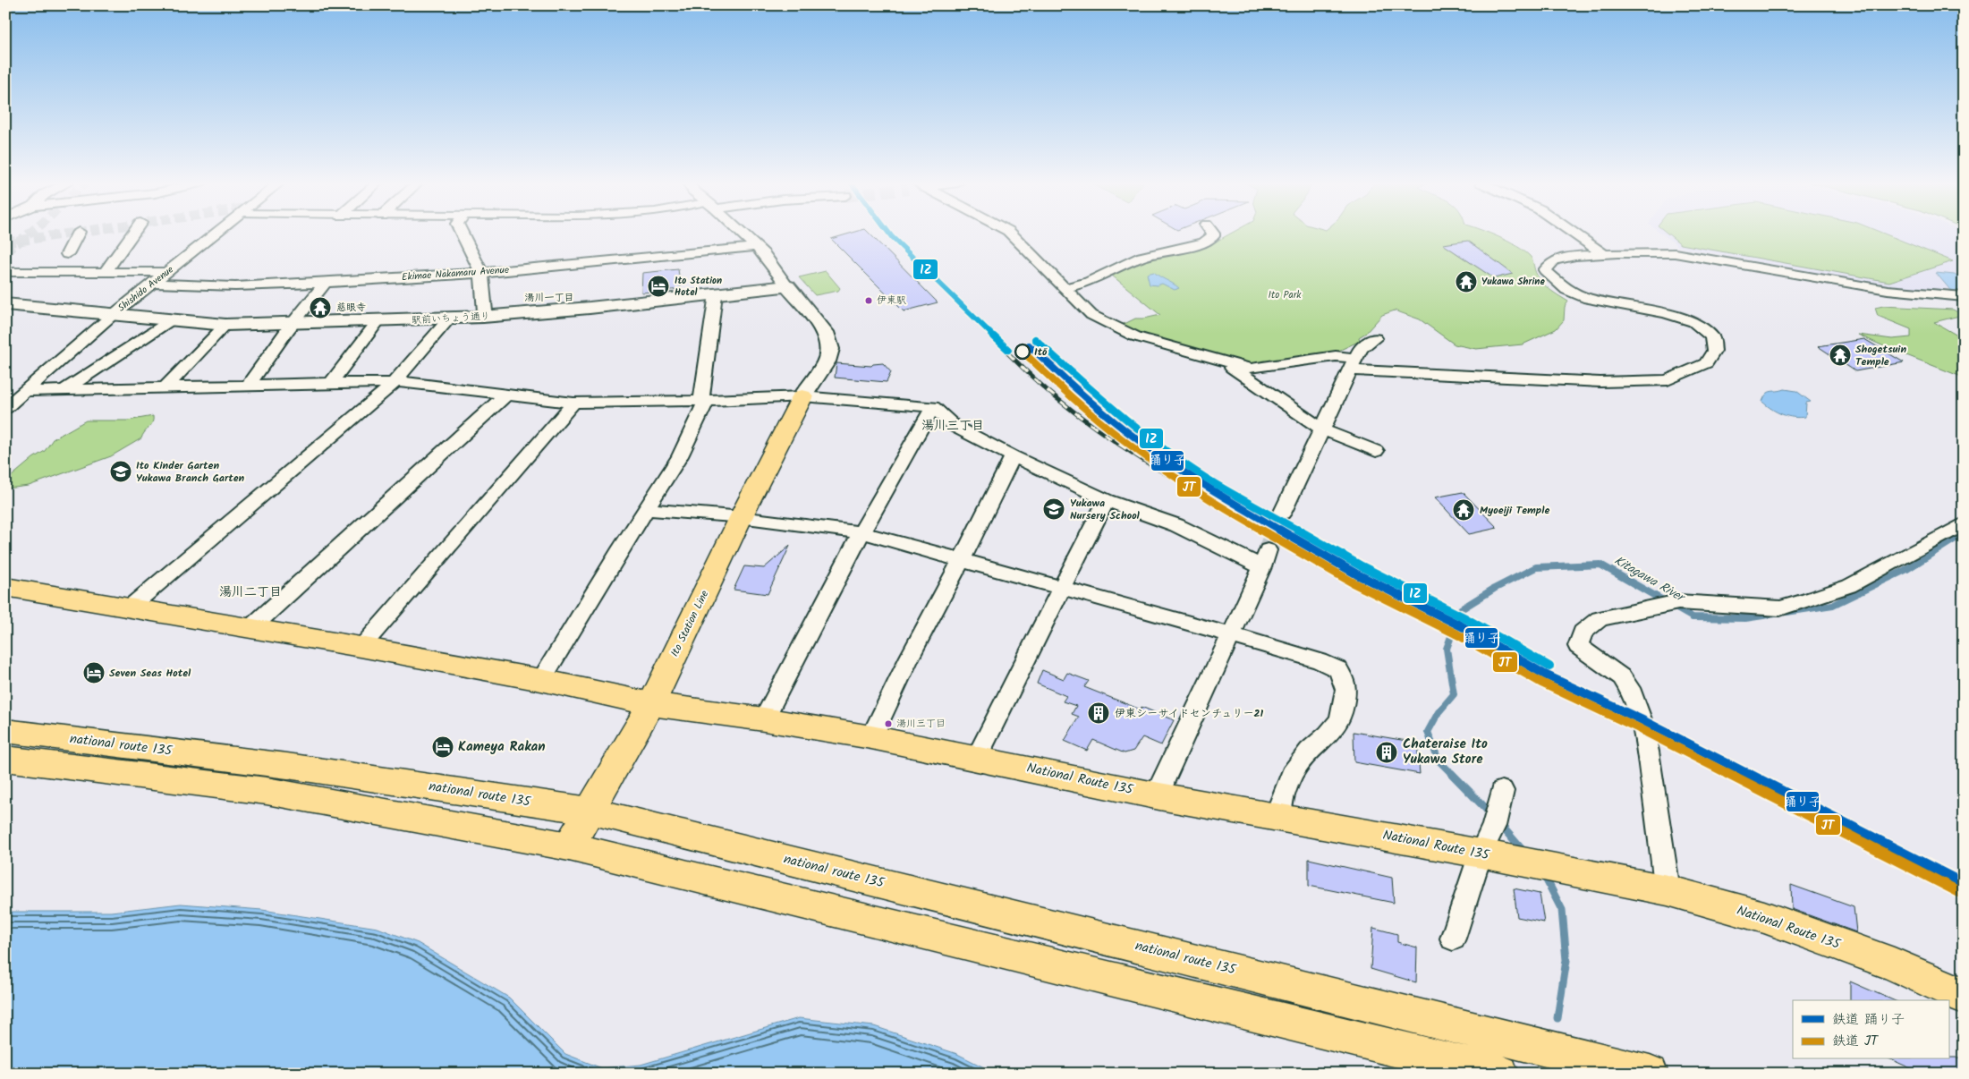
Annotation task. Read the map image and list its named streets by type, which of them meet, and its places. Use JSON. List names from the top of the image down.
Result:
{
  "streets": {
    "main road": ["Ito Station Line", "national route 135", "National Route 135"],
    "street": ["Ekimae Nakamaru Avenue", "Shishido Avenue", "駅前いちょう通り"]
  },
  "crossings": [
    ["Ekimae Nakamaru Avenue", "Shishido Avenue"],
    ["Shishido Avenue", "駅前いちょう通り"],
    ["Ito Station Line", "national route 135"]
  ],
  "districts": ["湯川一丁目", "湯川三丁目", "湯川二丁目"],
  "water": ["Kitagawa River"],
  "parks": ["Ito Park"],
  "places": {
    "temple": [
      "Yukawa Shrine",
      "慈眼寺",
      "Shogetsuin Temple",
      "Myoeiji Temple"
    ],
    "hotel": ["Ito Station Hotel", "Seven Seas Hotel", "Kameya Rakan"],
    "other": ["伊東駅", "Itō", "湯川三丁目"],
    "school or university": ["Ito Kinder Garten Yukawa Branch Garten", "Yukawa Nursery School"],
    "building": ["伊東シーサイドセンチュリー21", "Chateraise Ito Yukawa Store"]
  },
  "lines": ["transit line IZ", "rail line 踊り子", "rail line JT"],
  "legend": ["鉄道 踊り子", "鉄道 JT"]
}
